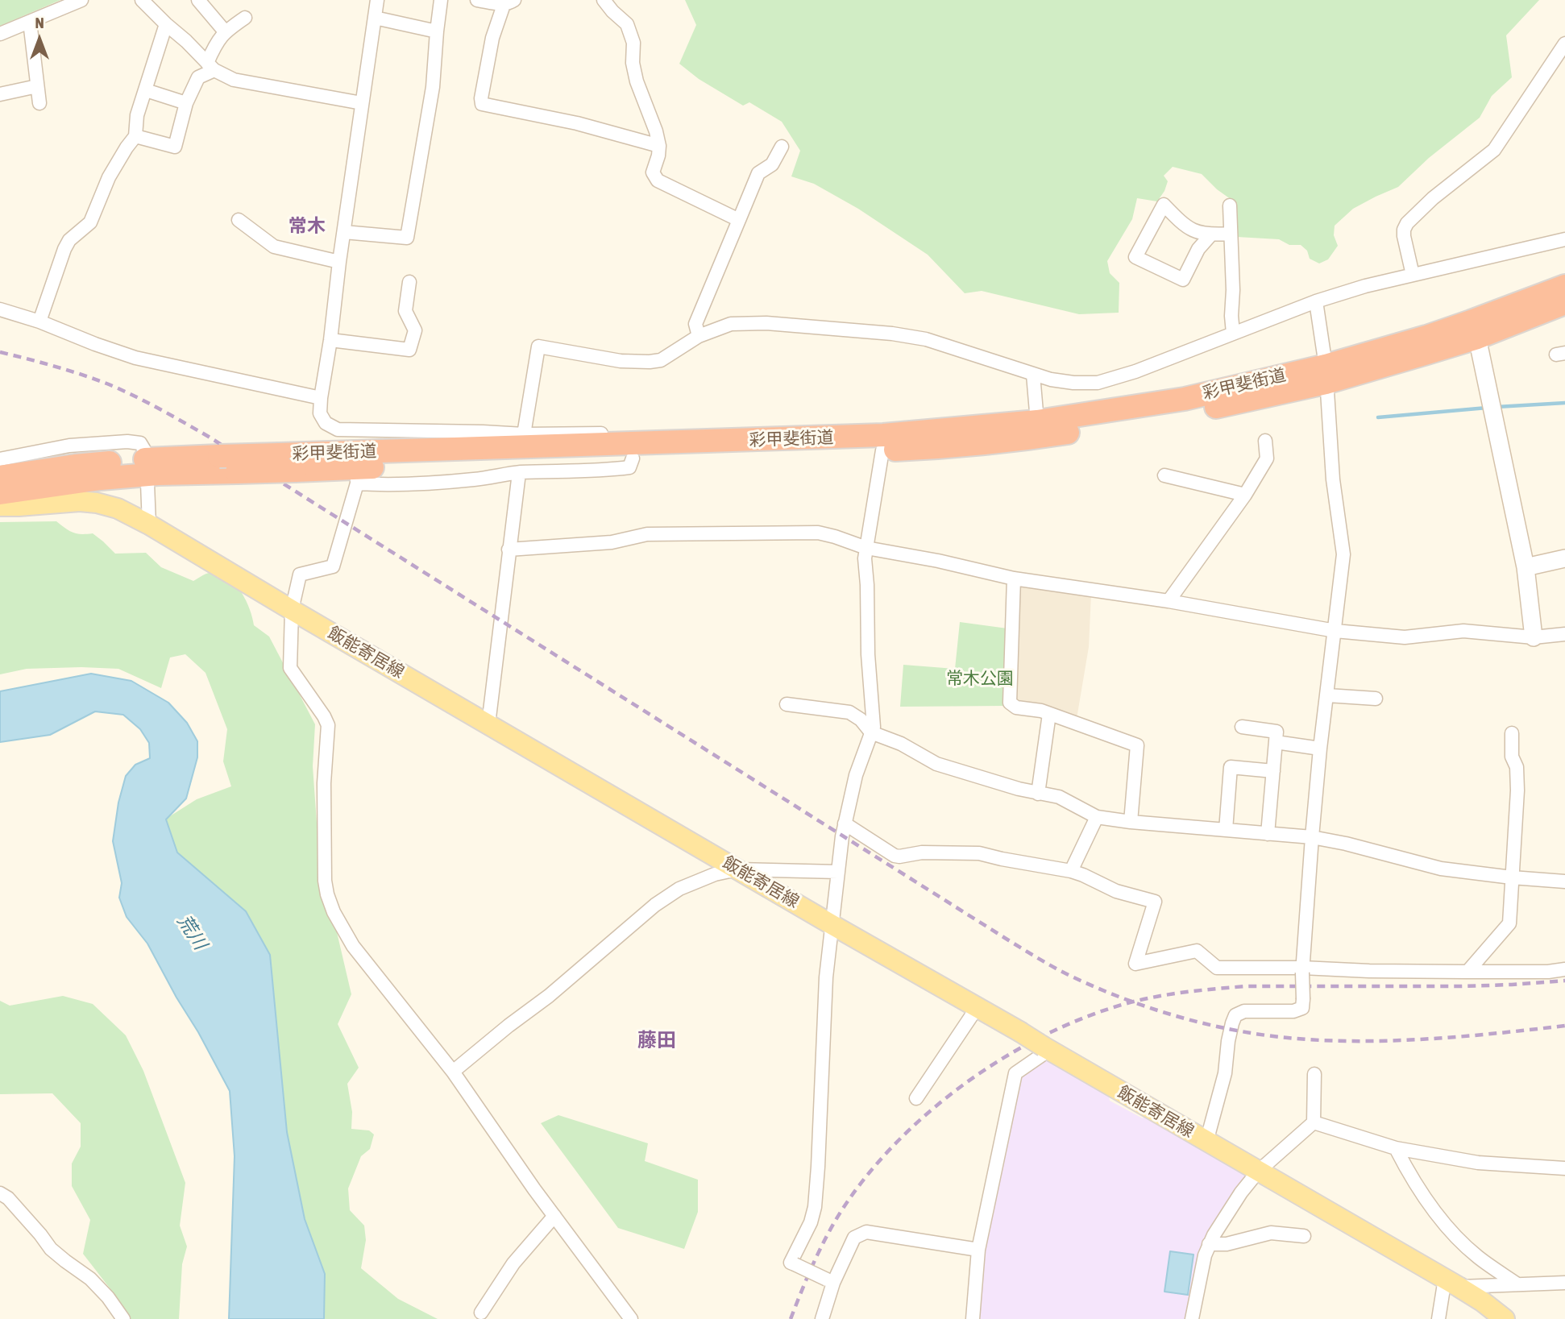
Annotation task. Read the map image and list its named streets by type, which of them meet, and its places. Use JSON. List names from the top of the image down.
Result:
{
  "streets": {
    "highway": ["彩甲斐街道"],
    "main road": ["飯能寄居線"]
  },
  "districts": ["常木", "藤田"],
  "water": ["荒川"],
  "parks": ["常木公園"],
  "north": "top"
}
